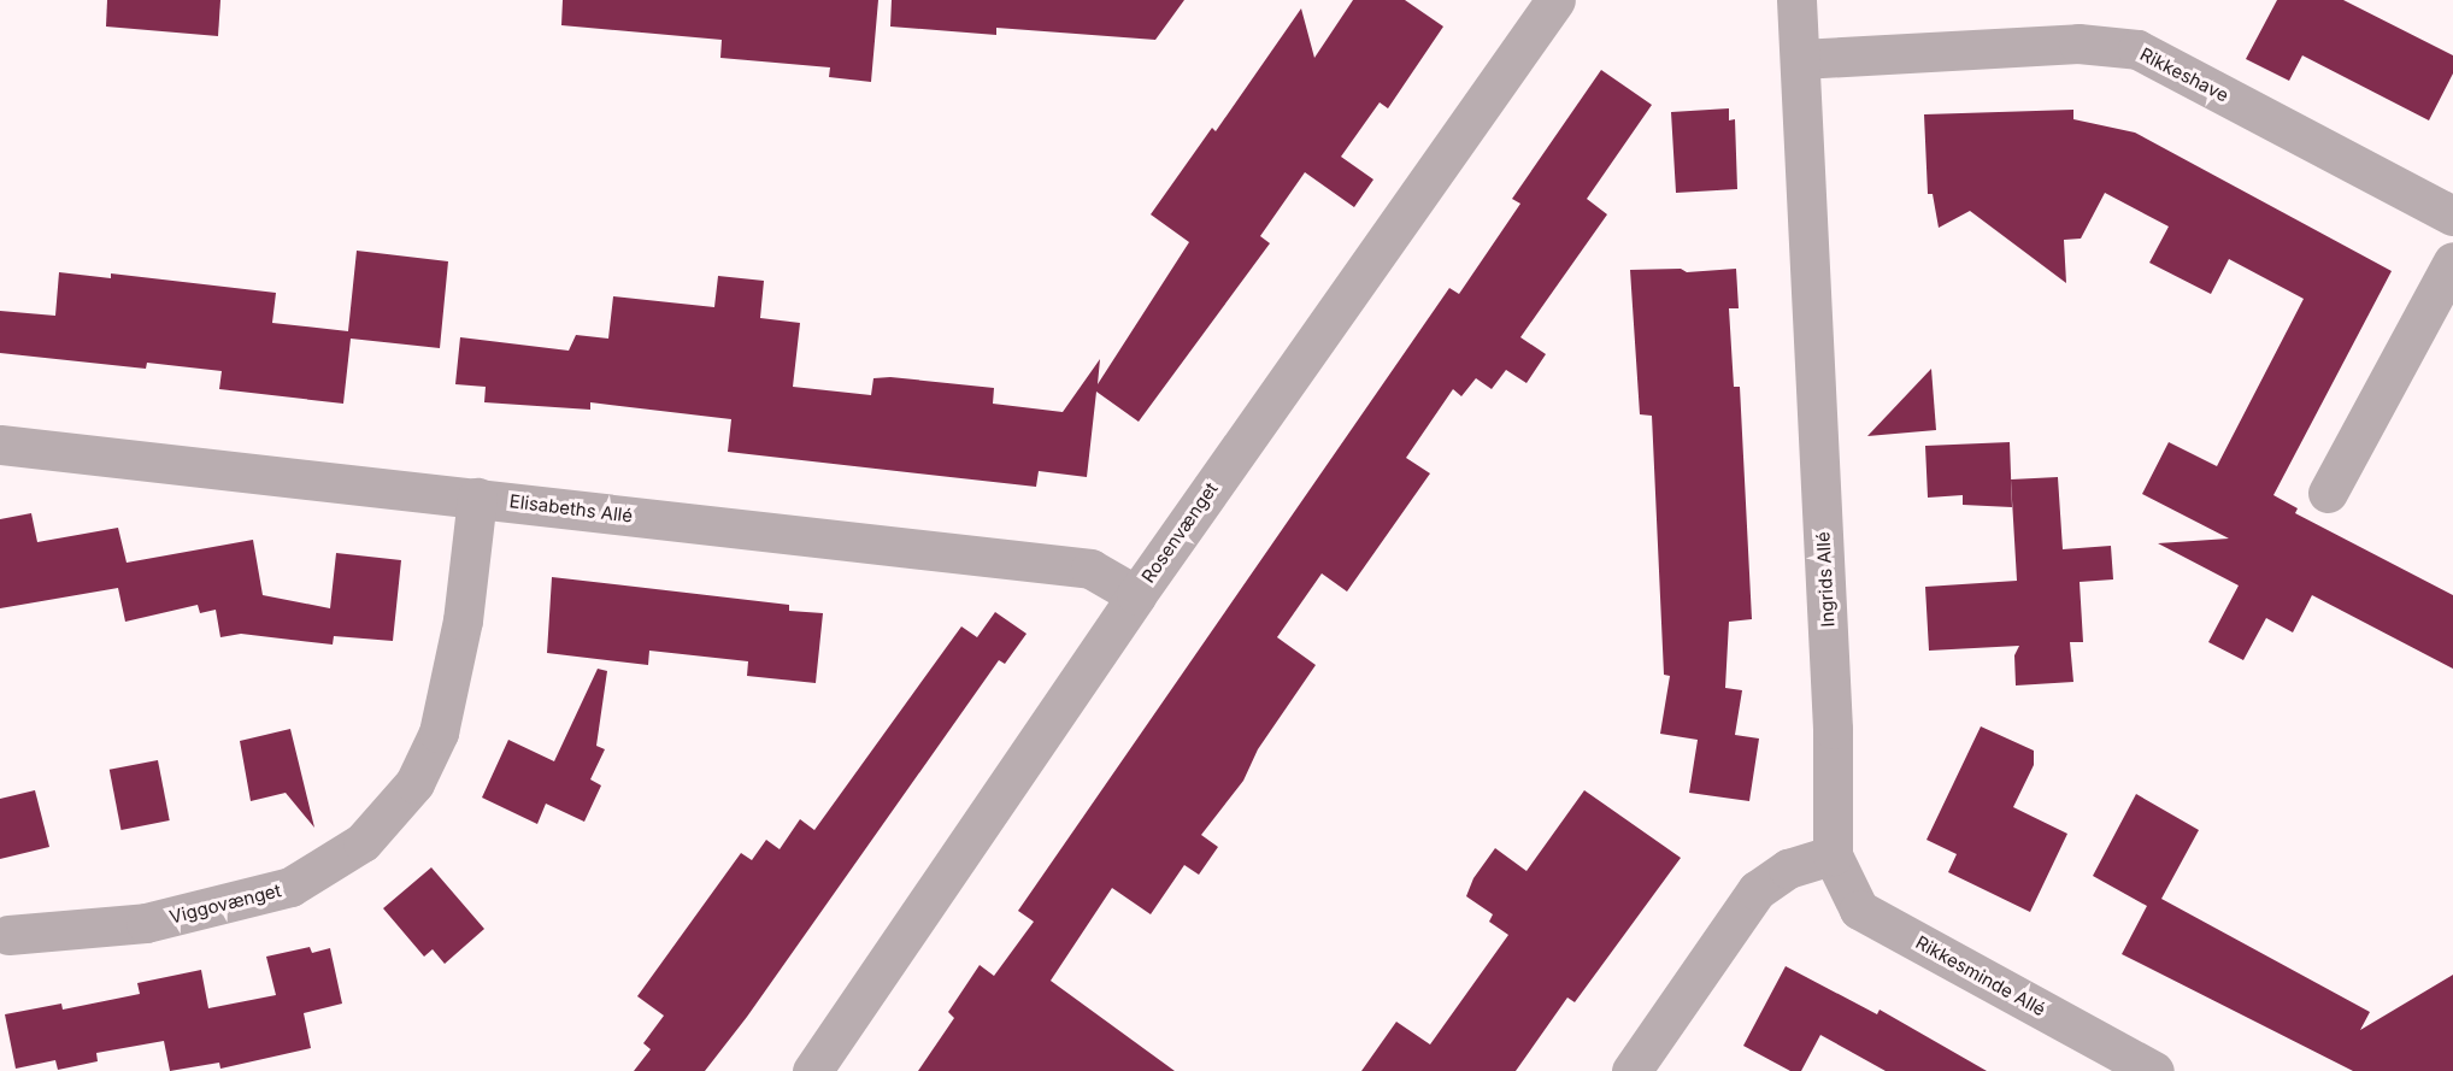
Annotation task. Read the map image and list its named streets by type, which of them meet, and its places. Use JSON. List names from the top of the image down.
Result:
{
  "streets": {
    "street": [
      "Rikkeshave",
      "Elisabeths Allé",
      "Rosenvænget",
      "Ingrids Allé",
      "Viggovænget",
      "Rikkesminde Allé"
    ]
  },
  "crossings": [
    ["Rikkeshave", "Ingrids Allé"],
    ["Elisabeths Allé", "Rosenvænget"],
    ["Elisabeths Allé", "Viggovænget"],
    ["Ingrids Allé", "Rikkesminde Allé"]
  ]
}
